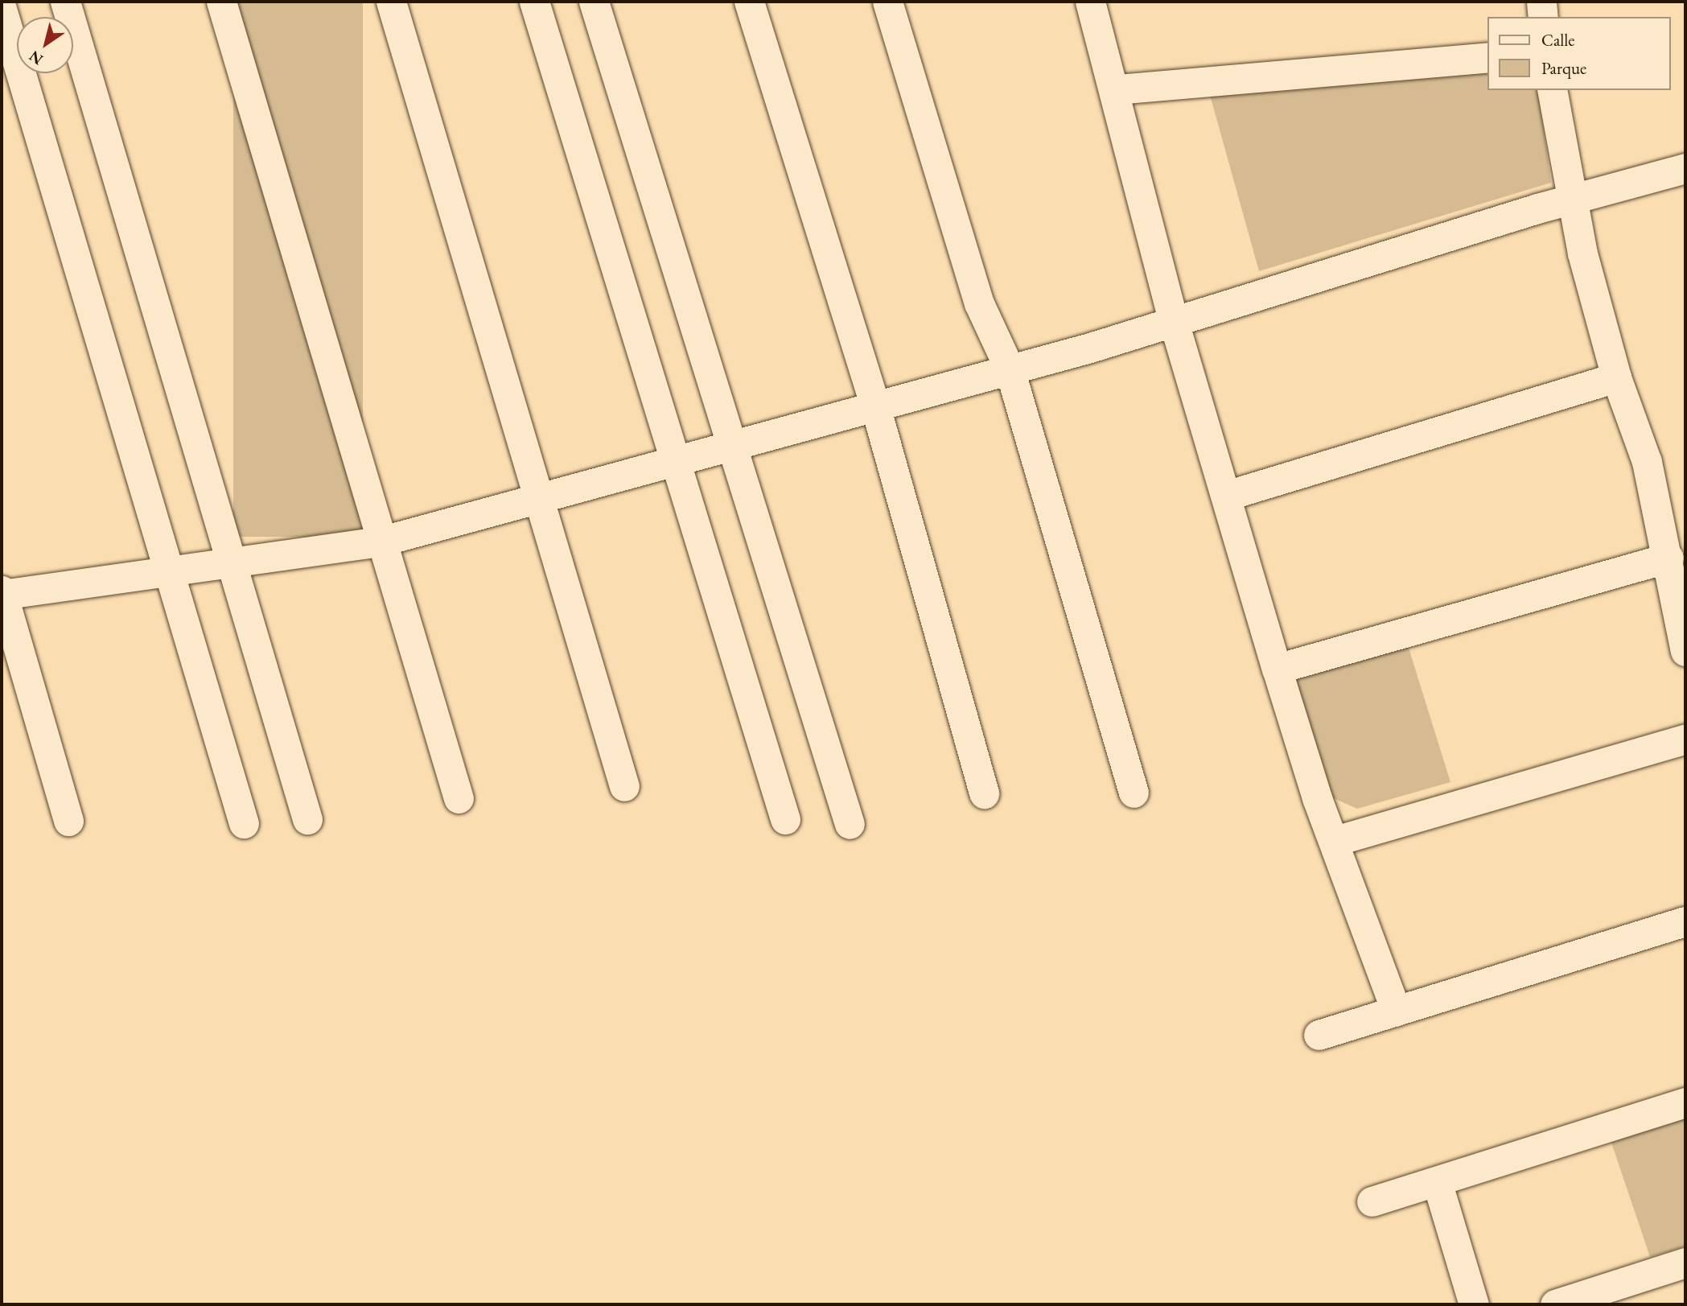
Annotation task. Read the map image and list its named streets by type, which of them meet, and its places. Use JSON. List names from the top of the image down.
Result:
{
  "legend": ["Calle", "Parque"],
  "north": "bottom left"
}
